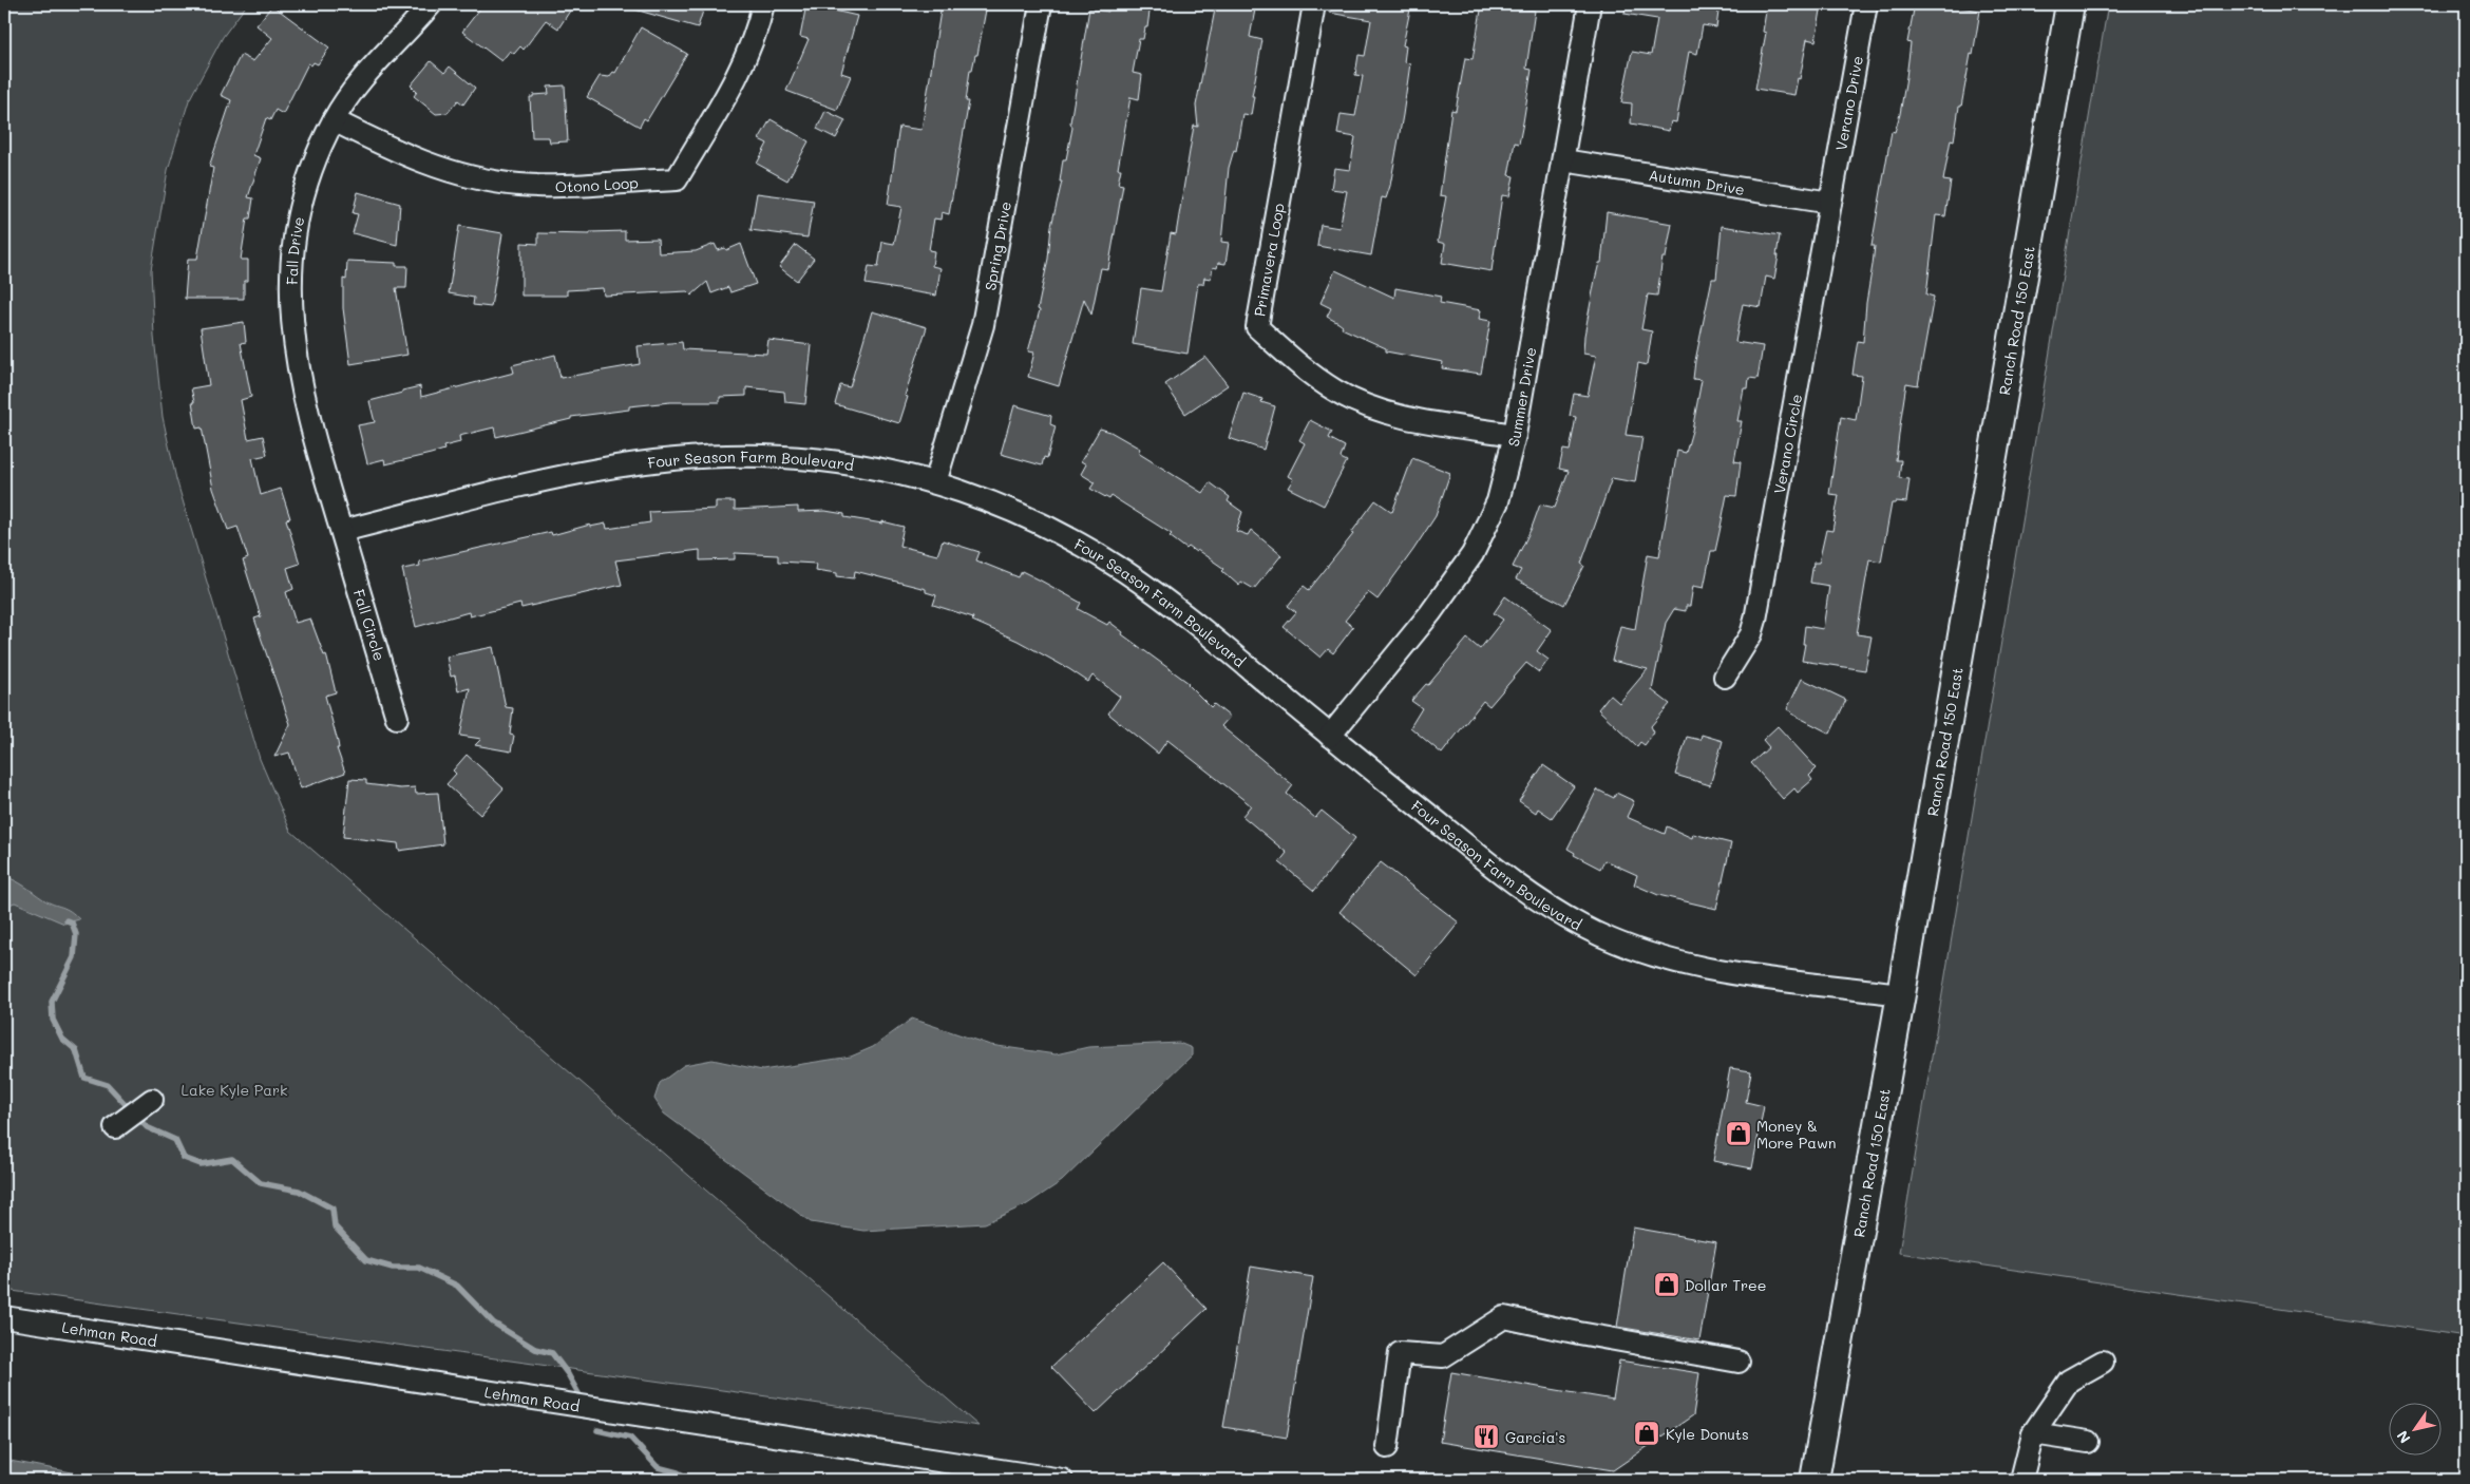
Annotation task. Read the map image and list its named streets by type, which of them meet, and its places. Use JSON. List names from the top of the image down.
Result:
{
  "streets": {
    "main road": ["Ranch Road 150 East"],
    "street": [
      "Verano Drive",
      "Autumn Drive",
      "Otono Loop",
      "Spring Drive",
      "Fall Drive",
      "Primavera Loop",
      "Summer Drive",
      "Verano Circle",
      "Four Season Farm Boulevard",
      "Fall Circle",
      "Lehman Road"
    ]
  },
  "crossings": [
    ["Verano Drive", "Autumn Drive"],
    ["Verano Drive", "Verano Circle"],
    ["Autumn Drive", "Summer Drive"],
    ["Autumn Drive", "Verano Circle"],
    ["Otono Loop", "Fall Drive"],
    ["Spring Drive", "Four Season Farm Boulevard"],
    ["Fall Drive", "Four Season Farm Boulevard"],
    ["Fall Drive", "Fall Circle"],
    ["Primavera Loop", "Summer Drive"],
    ["Ranch Road 150 East", "Four Season Farm Boulevard"],
    ["Summer Drive", "Four Season Farm Boulevard"],
    ["Four Season Farm Boulevard", "Fall Circle"]
  ],
  "parks": ["Lake Kyle Park"],
  "places": {
    "shop": ["Money & More Pawn", "Dollar Tree", "Kyle Donuts"],
    "restaurant": ["Garcia's"]
  },
  "north": "bottom left"
}
